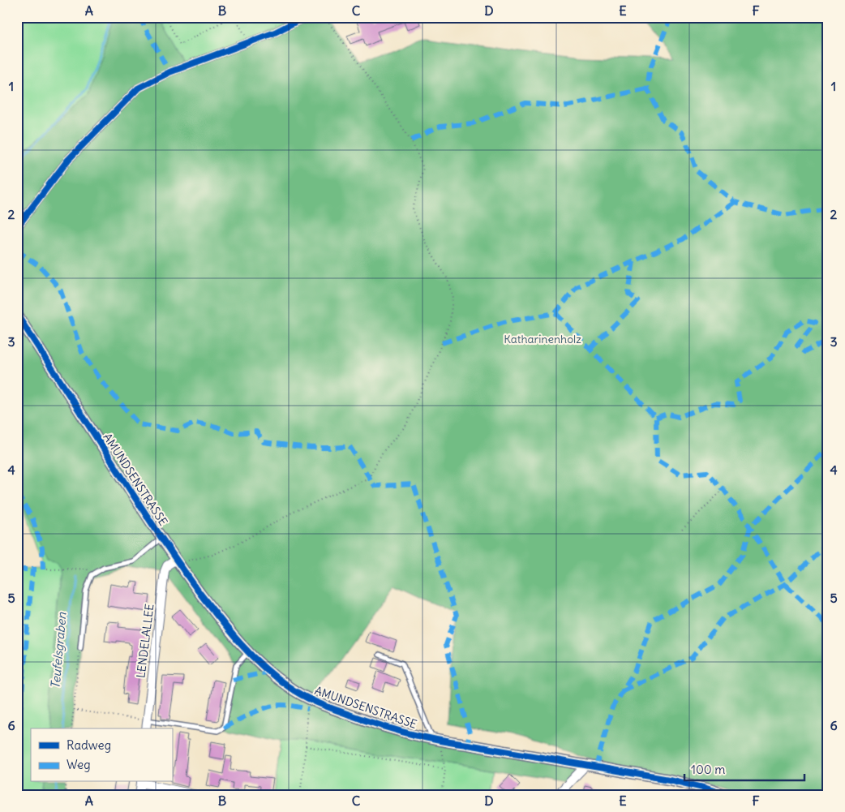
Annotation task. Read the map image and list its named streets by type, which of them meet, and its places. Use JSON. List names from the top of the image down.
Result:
{
  "streets": {
    "street": ["AMUNDSENSTRASSE", "LENDELALLEE"]
  },
  "crossings": [
    ["AMUNDSENSTRASSE", "LENDELALLEE"]
  ],
  "water": ["Teufelsgraben"],
  "parks": ["Katharinenholz"],
  "legend": ["Radweg", "Weg"],
  "scale_bar": "100 m",
  "grid": {
    "columns": [
      "A",
      "B",
      "C",
      "D",
      "E",
      "F"
    ],
    "rows": [
      "1",
      "2",
      "3",
      "4",
      "5",
      "6"
    ]
  }
}
